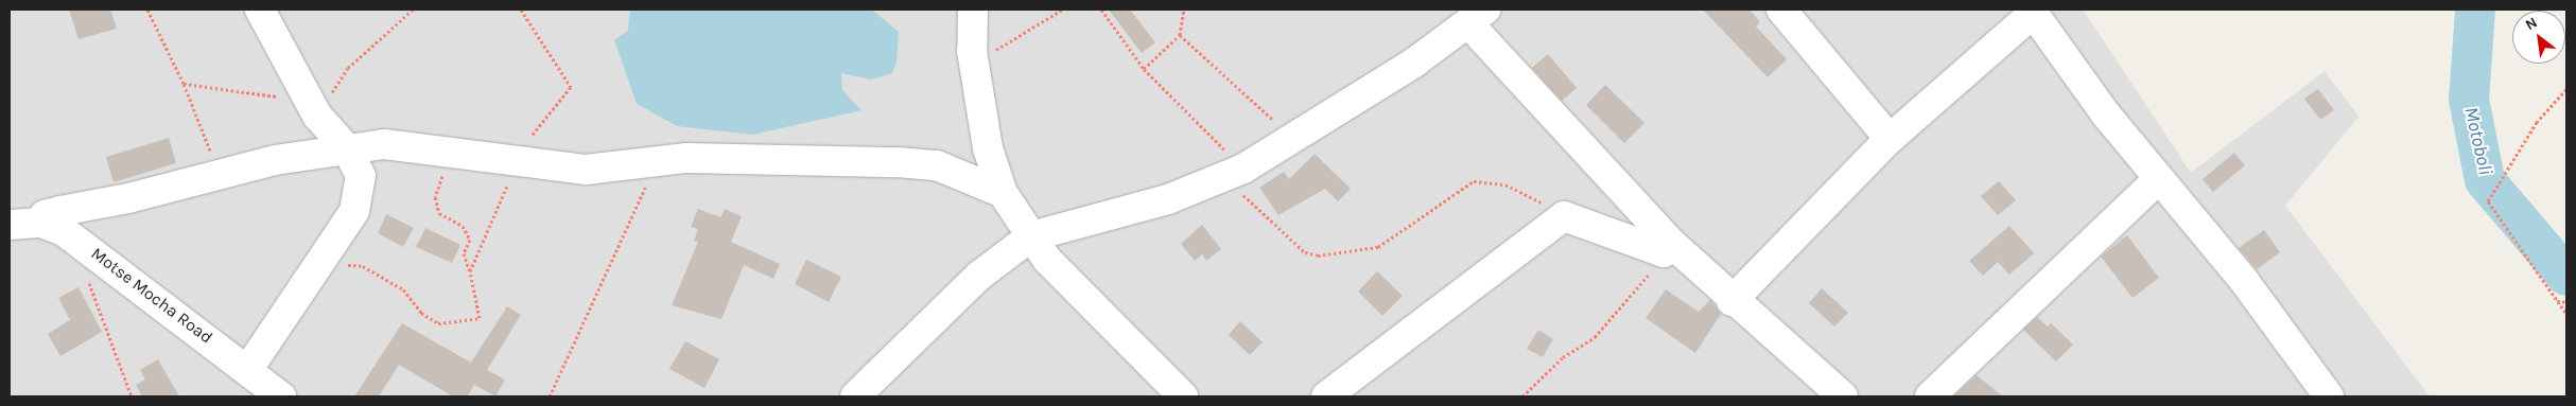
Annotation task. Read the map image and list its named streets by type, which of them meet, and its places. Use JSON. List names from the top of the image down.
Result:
{
  "streets": {
    "street": ["Motse Mocha Road"]
  },
  "water": ["Motoboli"],
  "north": "top left"
}
